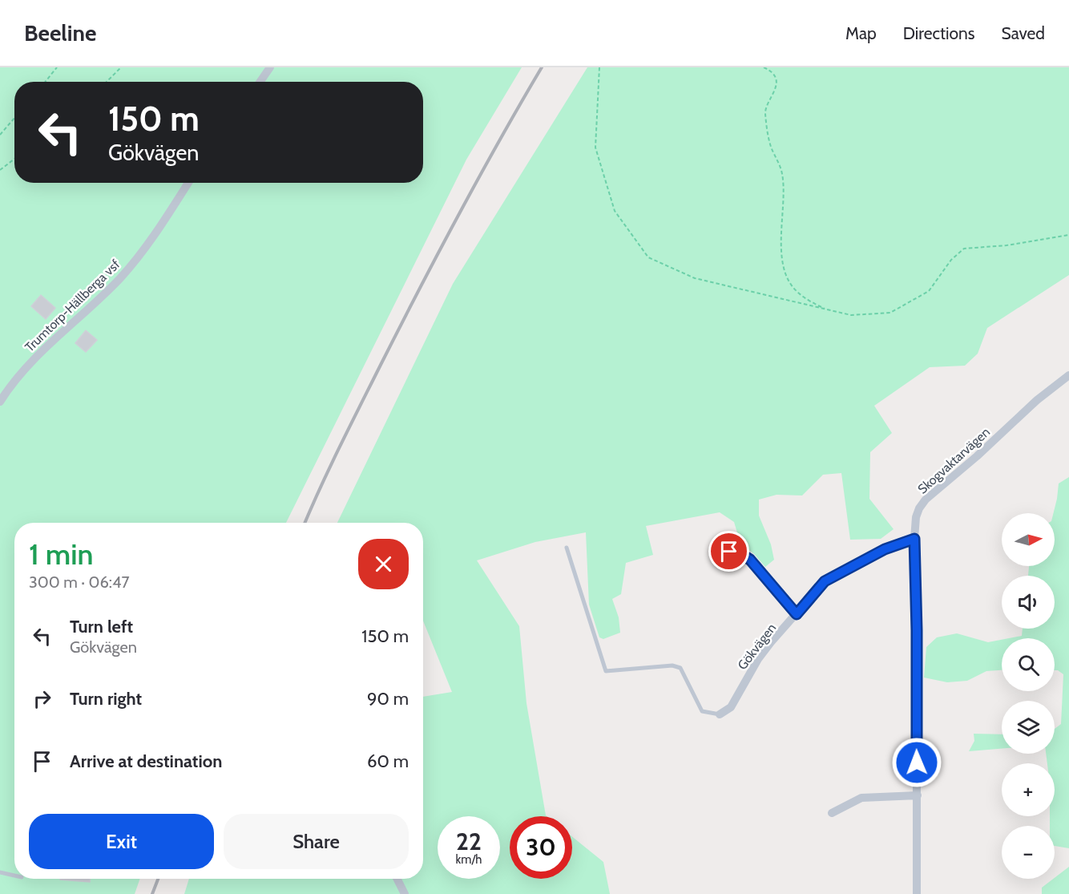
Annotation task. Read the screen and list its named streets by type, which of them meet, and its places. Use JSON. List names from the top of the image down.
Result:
{
  "streets": {
    "street": ["Trumtorp-Hällberga vsf", "Skogvaktarvägen", "Gökvägen"]
  },
  "crossings": [
    ["Skogvaktarvägen", "Gökvägen"]
  ],
  "north": "right",
  "page": {
    "header": "Beeline",
    "nav": ["Map", "Directions", "Saved"],
    "turn": ["150 m", "Gökvägen"],
    "map_buttons": ["+", "−"],
    "heading": ["1 min", "300 m · 06:47"],
    "list": [
      {
        "name": "Turn left",
        "note": "Gökvägen",
        "value": "150 m"
      },
      {
        "name": "Turn right",
        "value": "90 m"
      },
      {
        "name": "Arrive at destination",
        "value": "60 m"
      }
    ],
    "buttons": ["Exit", "Share"],
    "speed": "22 km/h",
    "limit": "30"
  }
}
